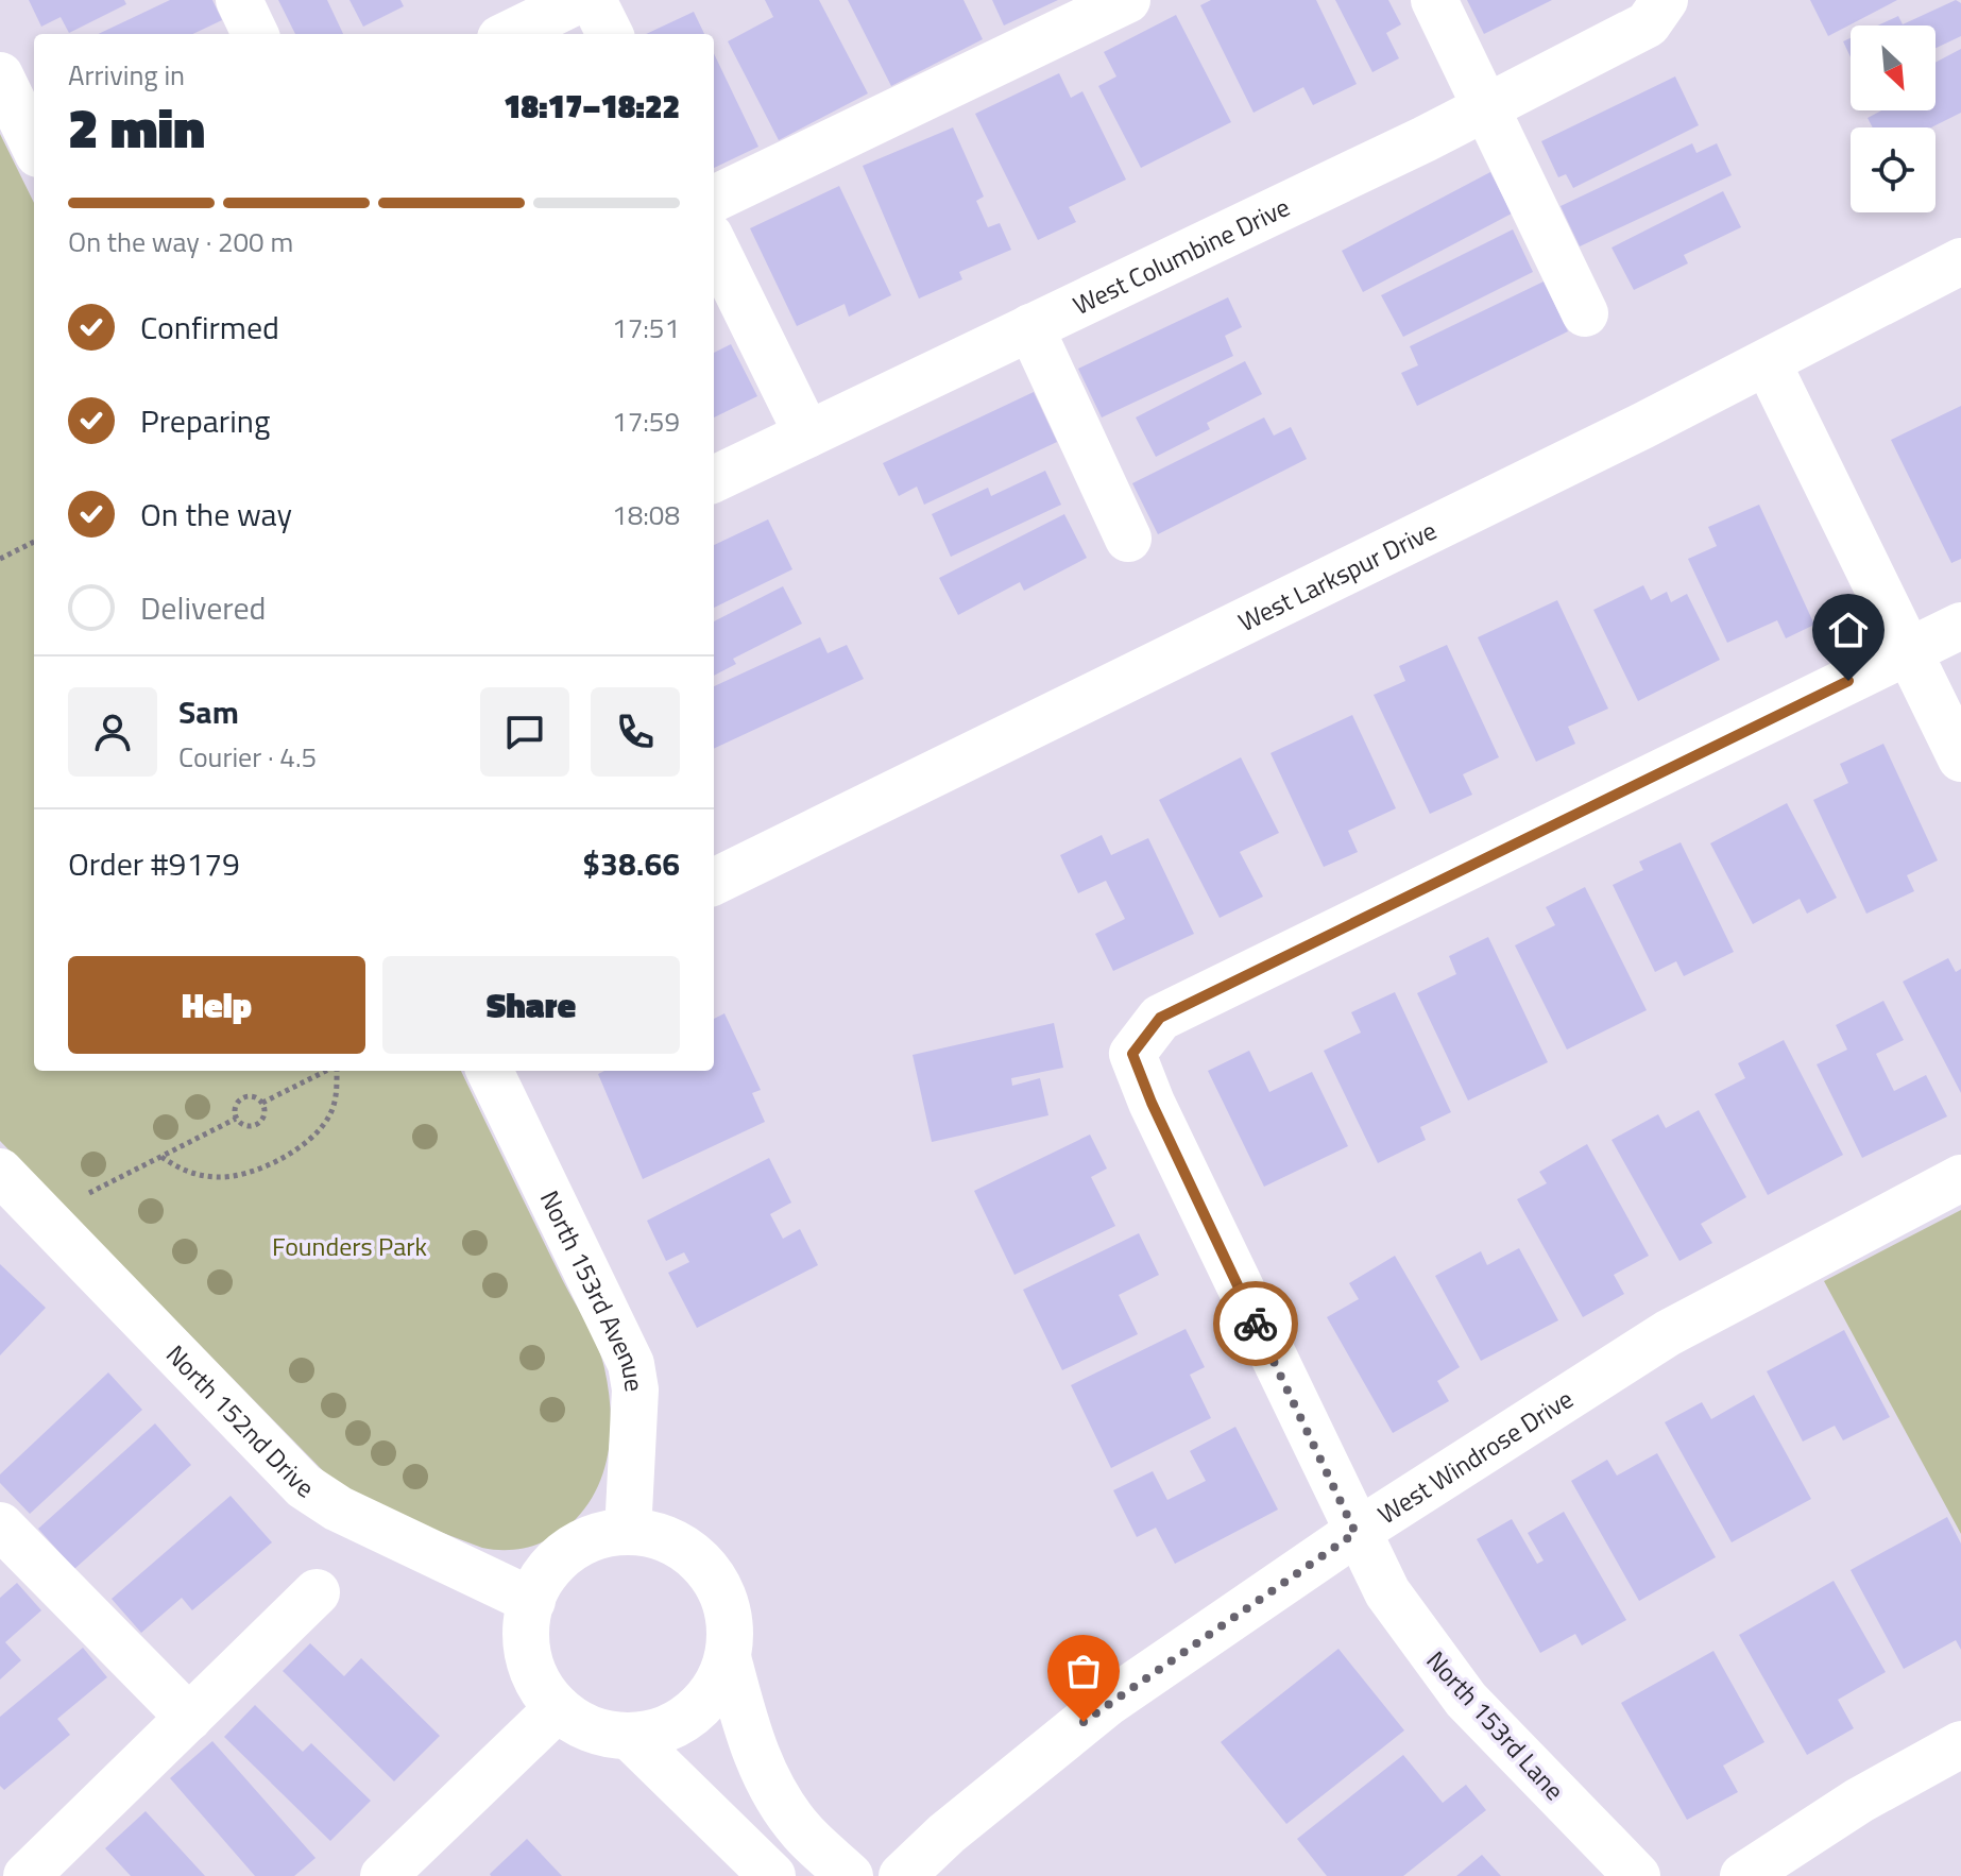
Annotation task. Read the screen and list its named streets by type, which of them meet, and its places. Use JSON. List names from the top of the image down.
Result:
{
  "streets": {
    "street": [
      "West Columbine Drive",
      "West Larkspur Drive",
      "North 153rd Avenue",
      "North 152nd Drive",
      "West Windrose Drive",
      "North 153rd Lane"
    ]
  },
  "crossings": [
    ["North 153rd Avenue", "North 152nd Drive"],
    ["West Windrose Drive", "North 153rd Lane"]
  ],
  "parks": ["Founders Park"],
  "north": "bottom right",
  "page": {
    "heading": ["2 min", "Arriving in", "18:17–18:22"],
    "panel": [
      "Sam",
      "Courier · 4.5",
      "Order #9179",
      "$38.66"
    ],
    "bar": "On the way · 200 m",
    "list": [
      ["Confirmed", "17:51"],
      ["Preparing", "17:59"],
      ["On the way", "18:08"],
      "Delivered"
    ],
    "buttons": ["Help", "Share"]
  }
}
